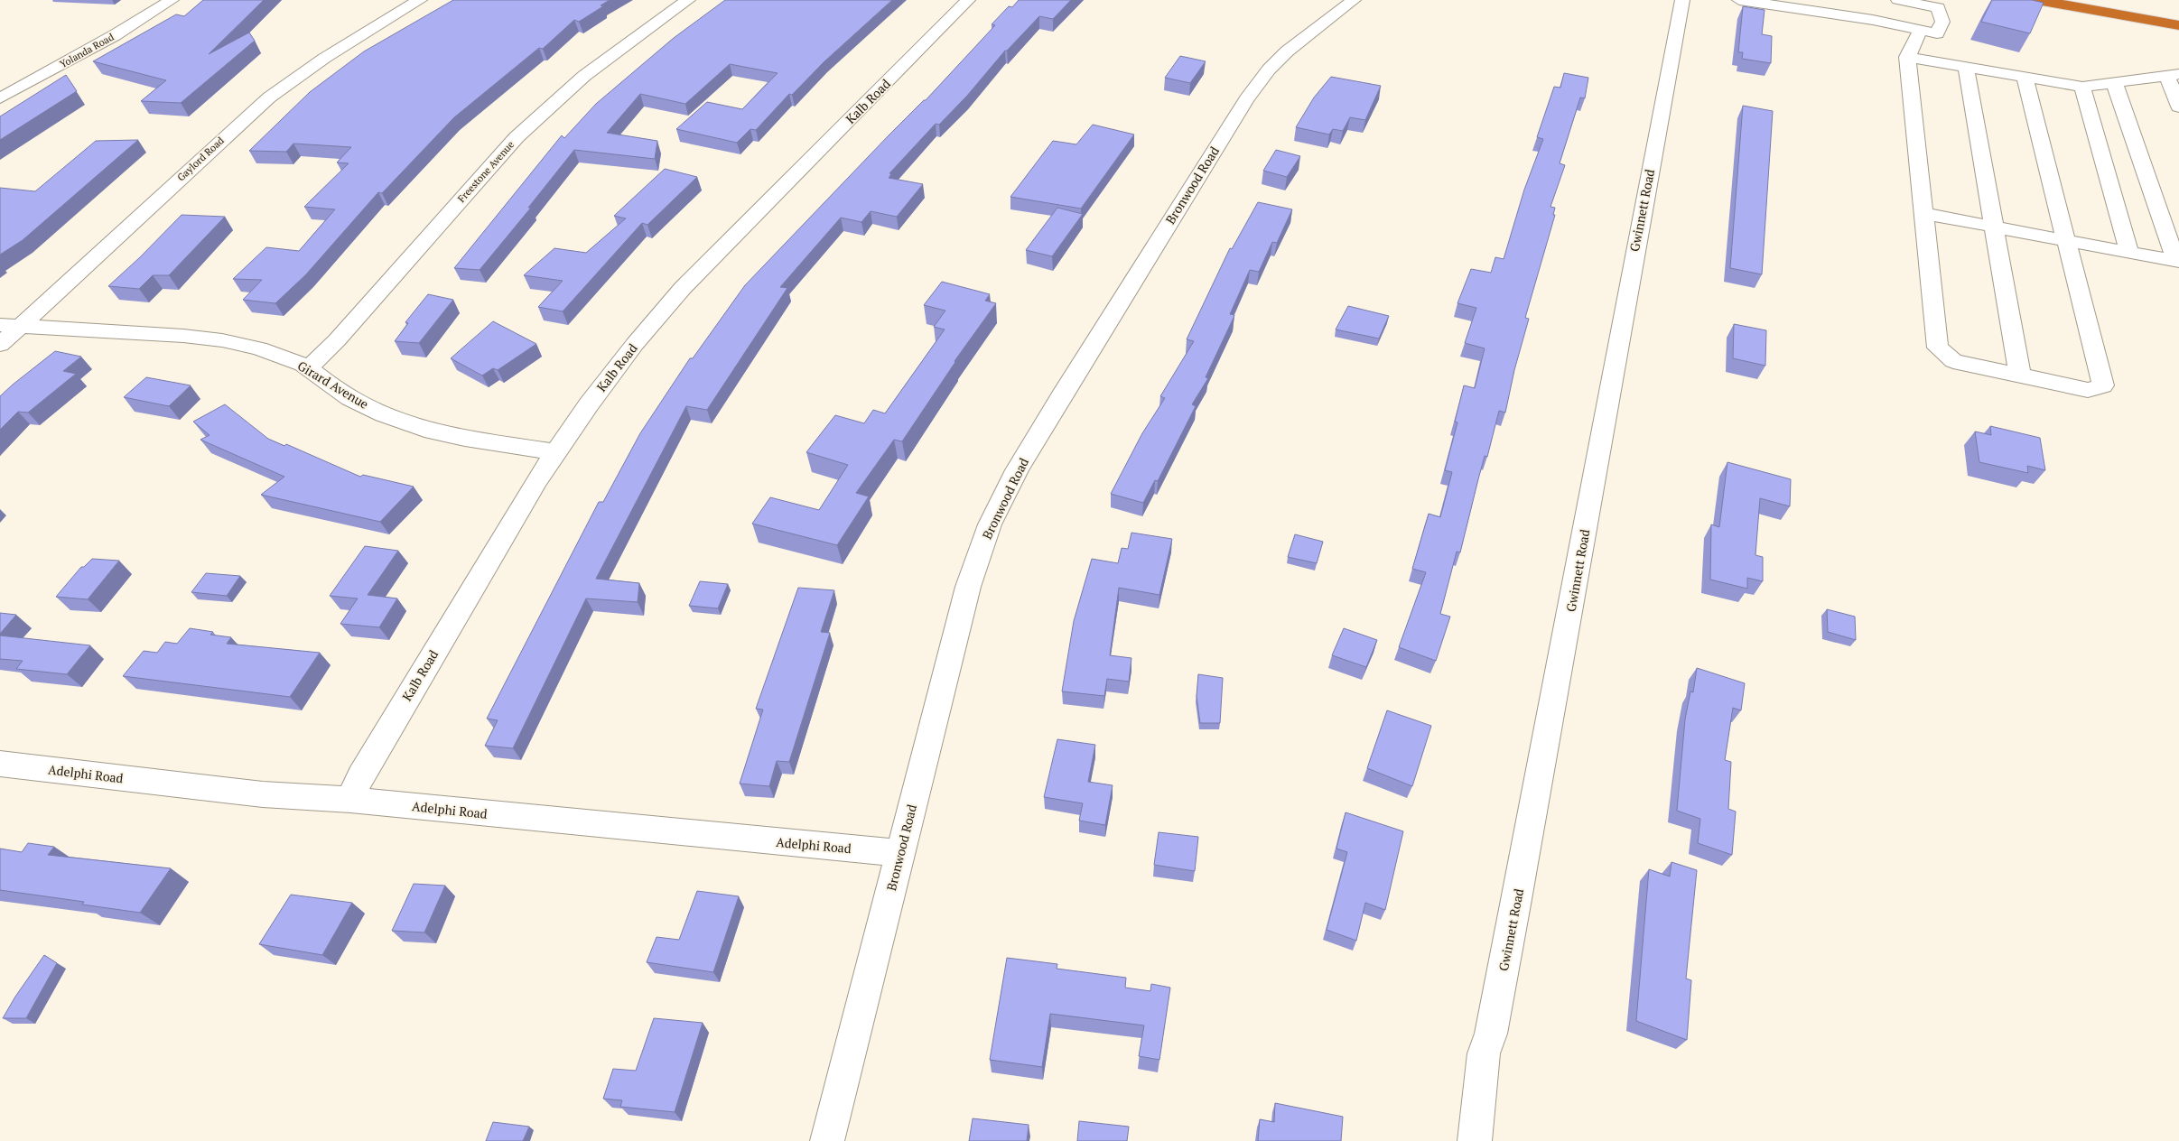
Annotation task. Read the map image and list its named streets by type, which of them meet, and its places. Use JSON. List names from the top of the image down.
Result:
{
  "streets": {
    "street": [
      "Yolanda Road",
      "Kalb Road",
      "Gaylord Road",
      "Freestone Avenue",
      "Bronwood Road",
      "Gwinnett Road",
      "Girard Avenue",
      "Adelphi Road"
    ]
  },
  "crossings": [
    ["Kalb Road", "Girard Avenue"],
    ["Kalb Road", "Adelphi Road"],
    ["Gaylord Road", "Girard Avenue"],
    ["Freestone Avenue", "Girard Avenue"],
    ["Bronwood Road", "Adelphi Road"]
  ]
}
